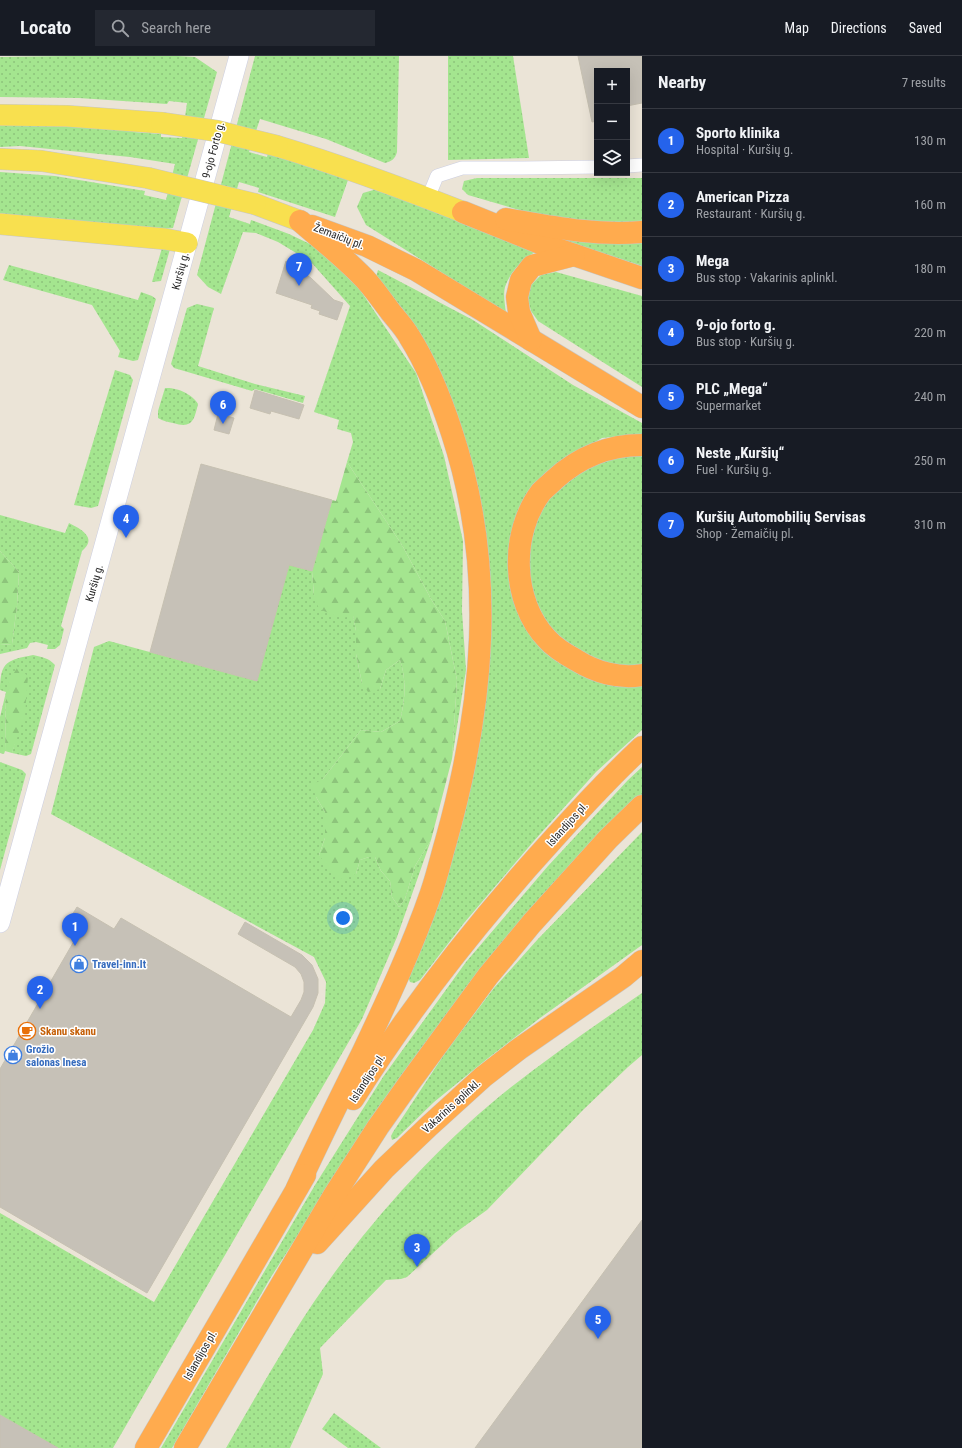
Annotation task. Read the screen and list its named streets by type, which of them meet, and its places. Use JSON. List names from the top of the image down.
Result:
{
  "streets": {
    "highway": ["Žemaičių pl.", "Islandijos pl.", "Vakarinis aplinkl."],
    "main road": ["9-ojo Forto g.", "Kuršių g."]
  },
  "crossings": [
    ["9-ojo Forto g.", "Kuršių g."]
  ],
  "places": {
    "shop": ["Travel-inn.lt", "Grožio salonas Inesa"],
    "cafe": ["Skanu skanu"]
  },
  "page": {
    "header": "Locato",
    "search": "Search here",
    "nav": ["Map", "Directions", "Saved"],
    "heading": ["Nearby", "7 results"],
    "map_buttons": ["+", "−"],
    "list": [
      {
        "mark": "1",
        "name": "Sporto klinika",
        "note": "Hospital · Kuršių g.",
        "value": "130 m"
      },
      {
        "mark": "2",
        "name": "American Pizza",
        "note": "Restaurant · Kuršių g.",
        "value": "160 m"
      },
      {
        "mark": "3",
        "name": "Mega",
        "note": "Bus stop · Vakarinis aplinkl.",
        "value": "180 m"
      },
      {
        "mark": "4",
        "name": "9-ojo forto g.",
        "note": "Bus stop · Kuršių g.",
        "value": "220 m"
      },
      {
        "mark": "5",
        "name": "PLC „Mega“",
        "note": "Supermarket",
        "value": "240 m"
      },
      {
        "mark": "6",
        "name": "Neste „Kuršių“",
        "note": "Fuel · Kuršių g.",
        "value": "250 m"
      },
      {
        "mark": "7",
        "name": "Kuršių Automobilių Servisas",
        "note": "Shop · Žemaičių pl.",
        "value": "310 m"
      }
    ],
    "pins": [
      "7",
      "6",
      "4",
      "1",
      "2",
      "3",
      "5"
    ]
  }
}
